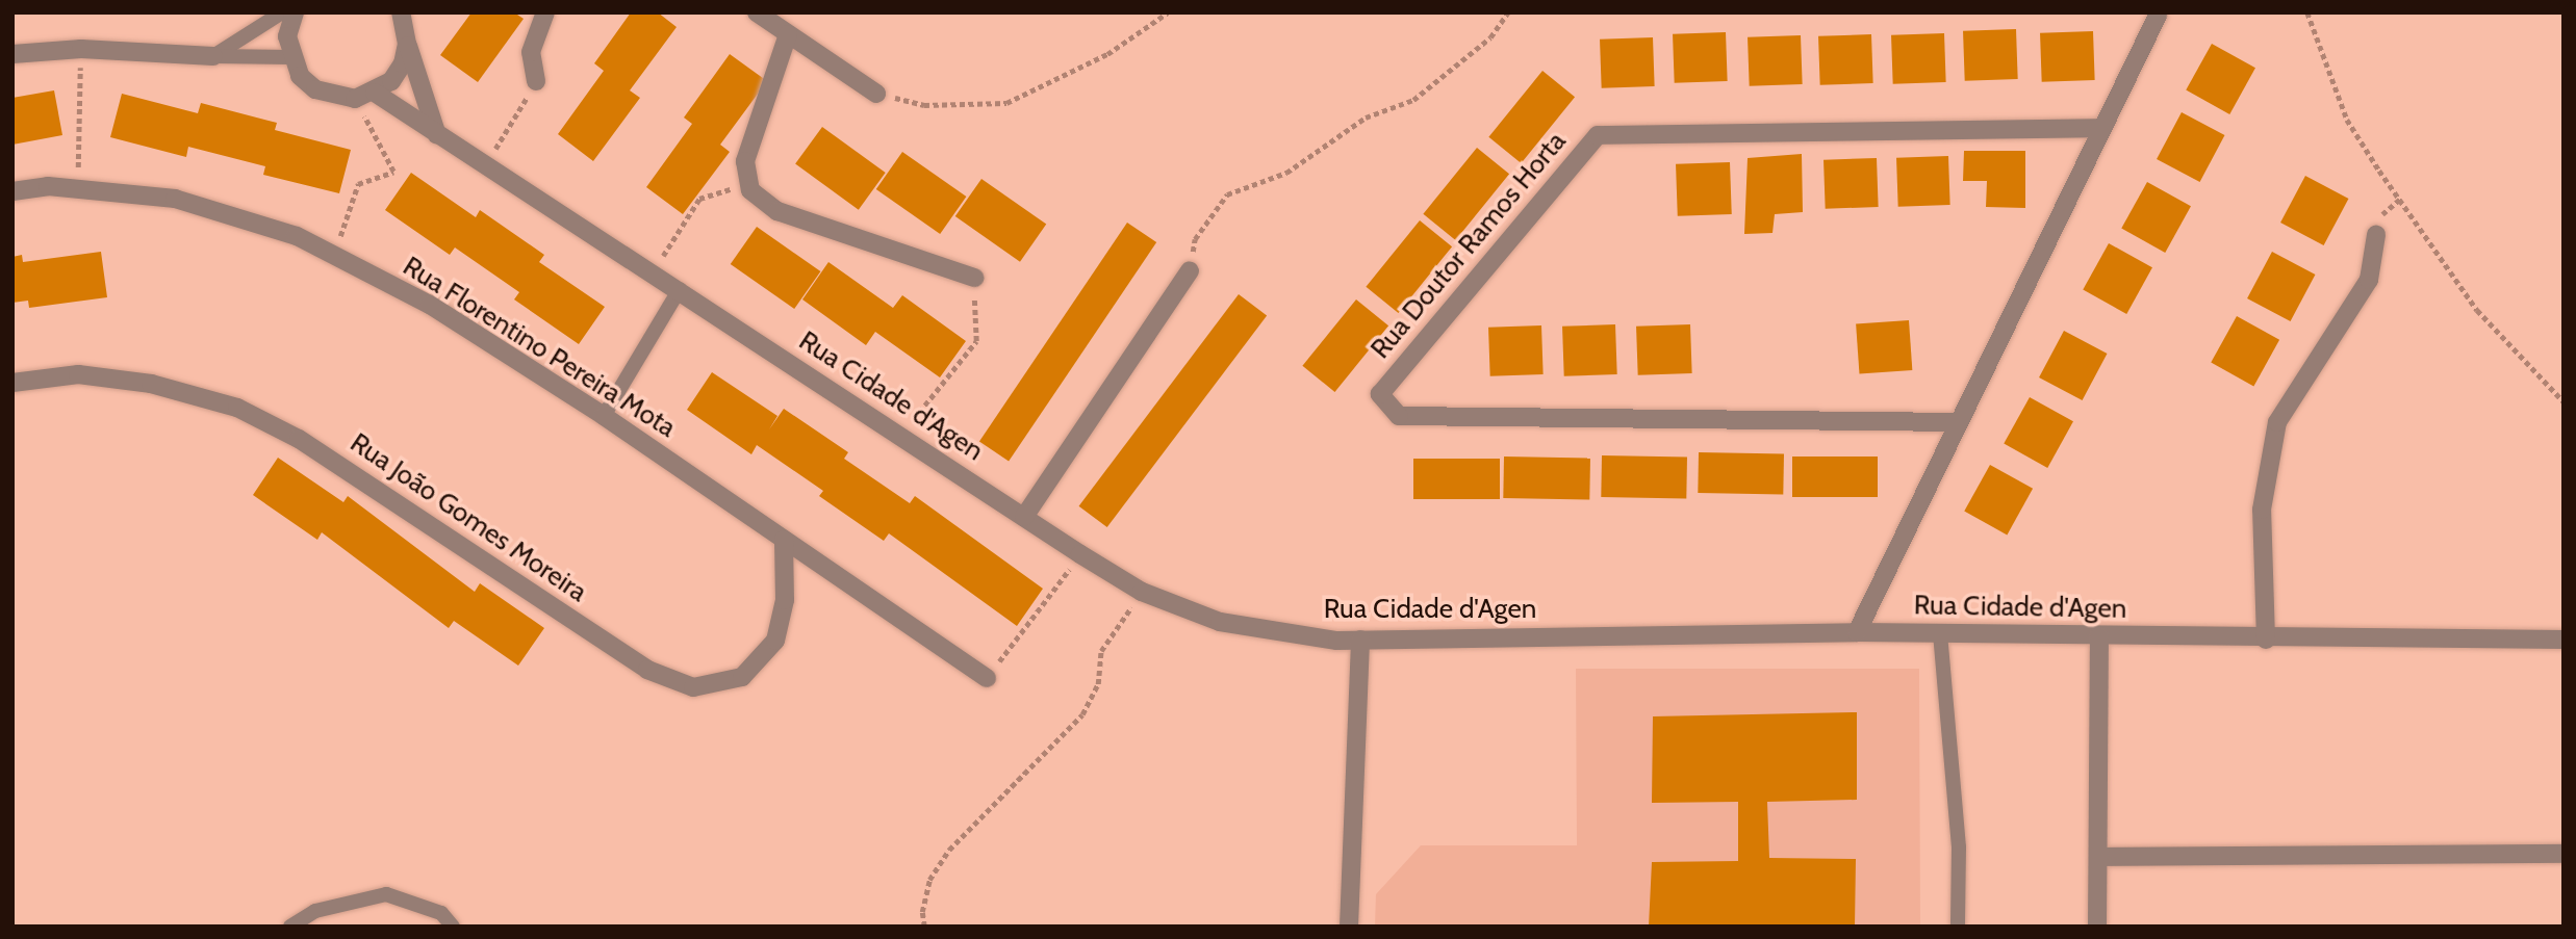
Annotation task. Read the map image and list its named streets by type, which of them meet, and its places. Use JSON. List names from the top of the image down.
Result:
{
  "streets": {
    "street": [
      "Rua Doutor Ramos Horta",
      "Rua Florentino Pereira Mota",
      "Rua Cidade d'Agen",
      "Rua João Gomes Moreira"
    ]
  },
  "crossings": [
    ["Rua Florentino Pereira Mota", "Rua João Gomes Moreira"]
  ]
}
